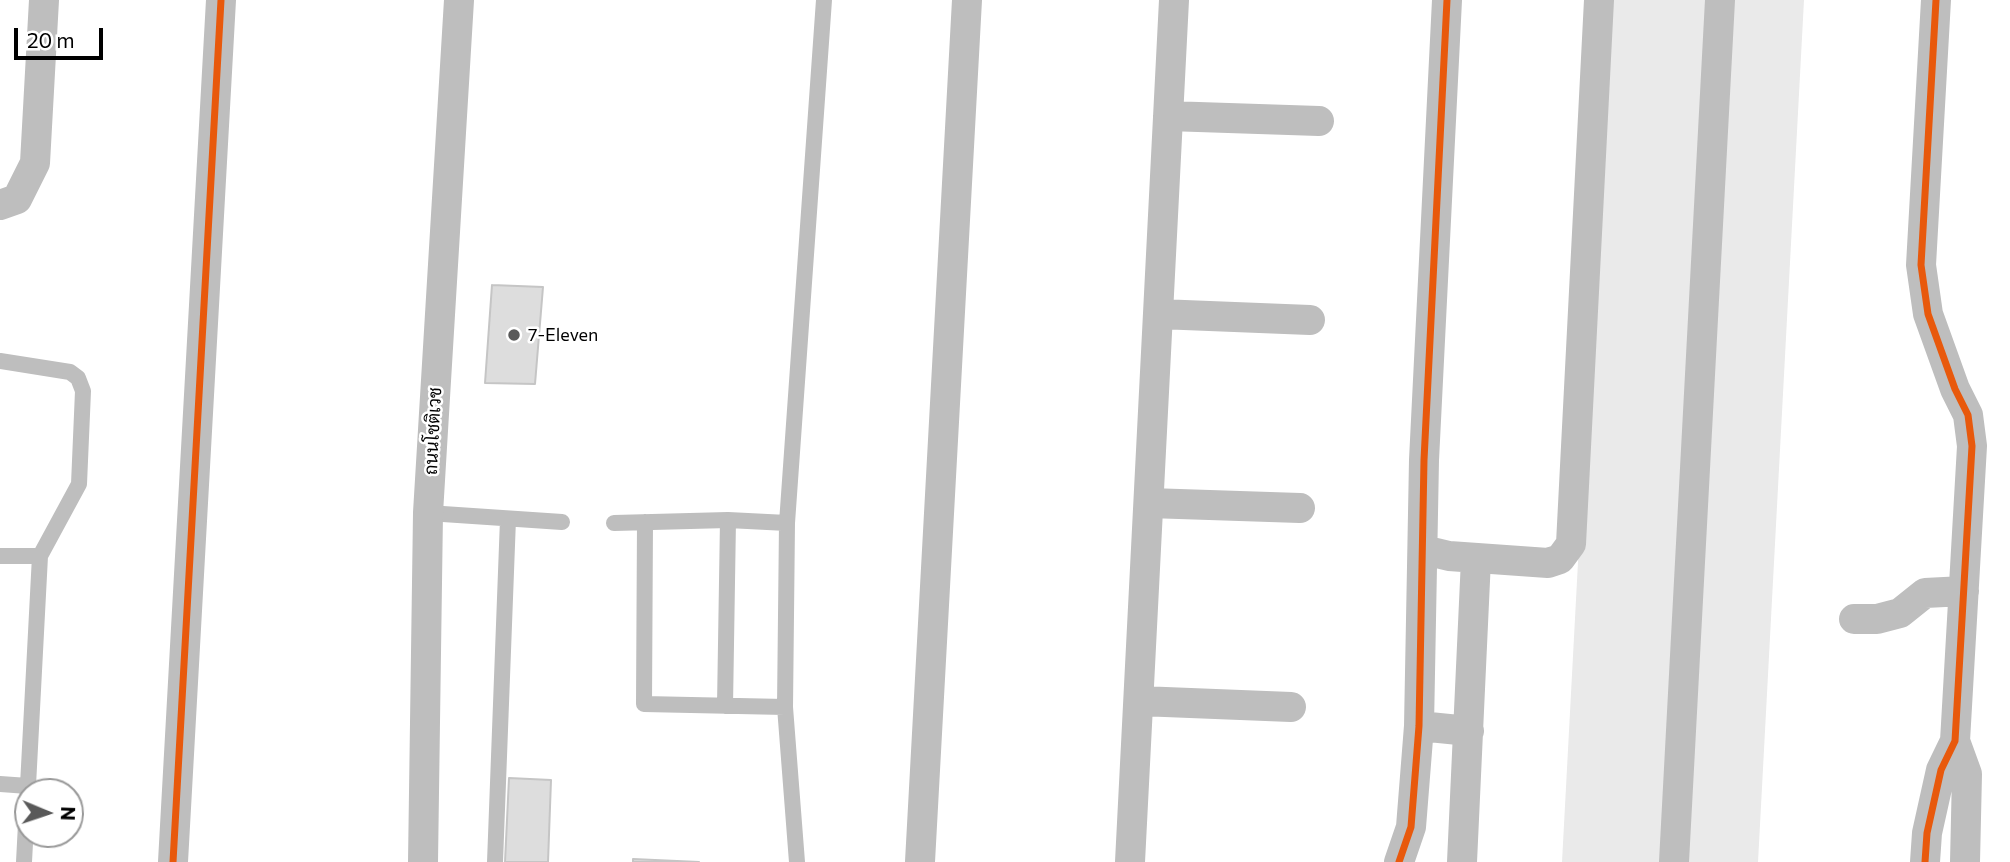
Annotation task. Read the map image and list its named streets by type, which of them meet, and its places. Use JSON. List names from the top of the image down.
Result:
{
  "streets": {
    "street": ["ถนนโชติเวช"]
  },
  "places": ["7-Eleven"],
  "scale_bar": "20 m",
  "north": "right"
}
